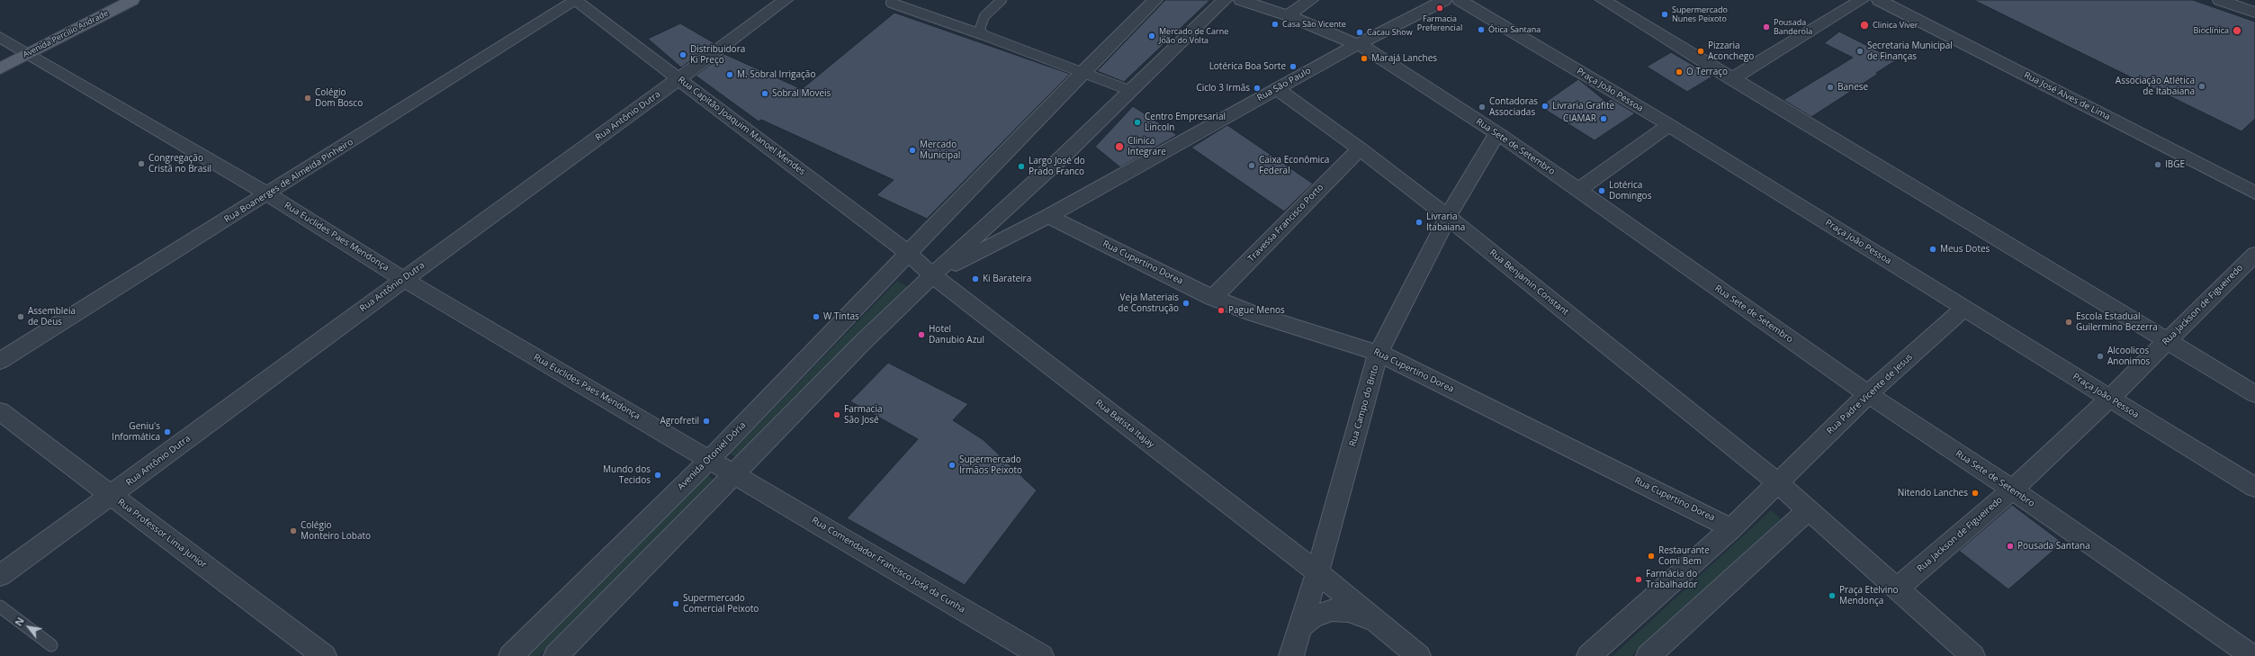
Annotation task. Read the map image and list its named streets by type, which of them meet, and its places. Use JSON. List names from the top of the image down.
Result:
{
  "streets": {
    "main road": ["Avenida Percilio Andrade"],
    "street": [
      "Rua São Paulo",
      "Praça João Pessoa",
      "Rua José Alves de Lima",
      "Rua Antônio Dutra",
      "Rua Capitão Joaquim Manoel Mendes",
      "Rua Sete de Setembro",
      "Rua Boanerges de Almeida Pinheiro",
      "Travessa Francisco Porto",
      "Rua Euclides Paes Mendonça",
      "Rua Cupertino Dorea",
      "Rua Benjamin Constant",
      "Rua Jackson de Figueiredo",
      "Rua Padre Vicente de Jesus",
      "Rua Campo do Brito",
      "Rua Batista Itajay",
      "Avenida Otoniel Dória",
      "Rua Professor Lima Junior",
      "Rua Comendador Francisco José da Cunha"
    ]
  },
  "crossings": [
    ["Avenida Percilio Andrade", "Rua Euclides Paes Mendonça"],
    ["Rua São Paulo", "Rua Capitão Joaquim Manoel Mendes"],
    ["Rua São Paulo", "Rua Sete de Setembro"],
    ["Rua São Paulo", "Rua Cupertino Dorea"],
    ["Rua São Paulo", "Rua Benjamin Constant"],
    ["Rua São Paulo", "Rua Batista Itajay"],
    ["Praça João Pessoa", "Rua Jackson de Figueiredo"],
    ["Praça João Pessoa", "Rua Padre Vicente de Jesus"],
    ["Rua Antônio Dutra", "Rua Capitão Joaquim Manoel Mendes"],
    ["Rua Antônio Dutra", "Rua Euclides Paes Mendonça"],
    ["Rua Antônio Dutra", "Rua Professor Lima Junior"],
    ["Rua Capitão Joaquim Manoel Mendes", "Rua Boanerges de Almeida Pinheiro"],
    ["Rua Capitão Joaquim Manoel Mendes", "Rua Batista Itajay"],
    ["Rua Capitão Joaquim Manoel Mendes", "Avenida Otoniel Dória"],
    ["Rua Sete de Setembro", "Rua Jackson de Figueiredo"],
    ["Rua Sete de Setembro", "Rua Padre Vicente de Jesus"],
    ["Rua Sete de Setembro", "Rua Campo do Brito"],
    ["Rua Boanerges de Almeida Pinheiro", "Rua Euclides Paes Mendonça"],
    ["Travessa Francisco Porto", "Rua Cupertino Dorea"],
    ["Travessa Francisco Porto", "Rua Benjamin Constant"],
    ["Rua Euclides Paes Mendonça", "Avenida Otoniel Dória"],
    ["Rua Euclides Paes Mendonça", "Rua Comendador Francisco José da Cunha"],
    ["Rua Cupertino Dorea", "Rua Campo do Brito"],
    ["Rua Benjamin Constant", "Rua Padre Vicente de Jesus"],
    ["Rua Benjamin Constant", "Rua Campo do Brito"],
    ["Rua Campo do Brito", "Rua Batista Itajay"]
  ],
  "places": [
    "Farmacia Preferencial",
    "Supermercado Nunes Peixoto",
    "Casa São Vicente",
    "Clinica Viver",
    "Pousada Banderola",
    "Ótica Santana",
    "Bioclínica",
    "Cacau Show",
    "Mercado de Carne João do Volta",
    "Pizzaria Aconchego",
    "Secretaria Municipal de Finanças",
    "Distribuidora Ki Preço",
    "Marajá Lanches",
    "Lotérica Boa Sorte",
    "O Terraço",
    "M. Sobral Irrigação",
    "Associação Atlética de Itabaiana",
    "Banese",
    "Ciclo 3 Irmãs",
    "Sobral Moveis",
    "Colégio Dom Bosco",
    "Livraria Grafite",
    "Contadoras Associadas",
    "CIAMAR",
    "Centro Empresarial Lincoln",
    "Clinica Integrare",
    "Mercado Municipal",
    "Congregação Cristã no Brasil",
    "IBGE",
    "Caixa Econômica Federal",
    "Largo José do Prado Franco",
    "Lotérica Domingos",
    "Livraria Itabaiana",
    "Meus Dotes",
    "Ki Barateira",
    "Veja Materiais de Construção",
    "Pague Menos",
    "Assembleia de Deus",
    "W Tintas",
    "Escola Estadual Guilermino Bezerra",
    "Hotel Danubio Azul",
    "Alcoolicos Anonimos",
    "Farmacia São José",
    "Agrofretil",
    "Geniu's Informática",
    "Supermercado Irmãos Peixoto",
    "Mundo dos Tecidos",
    "Nitendo Lanches",
    "Colégio Monteiro Lobato",
    "Pousada Santana",
    "Restaurante Comi Bem",
    "Farmácia do Trabalhador",
    "Praça Etelvino Mendonça",
    "Supermercado Comercial Peixoto"
  ],
  "north": "top left"
}
